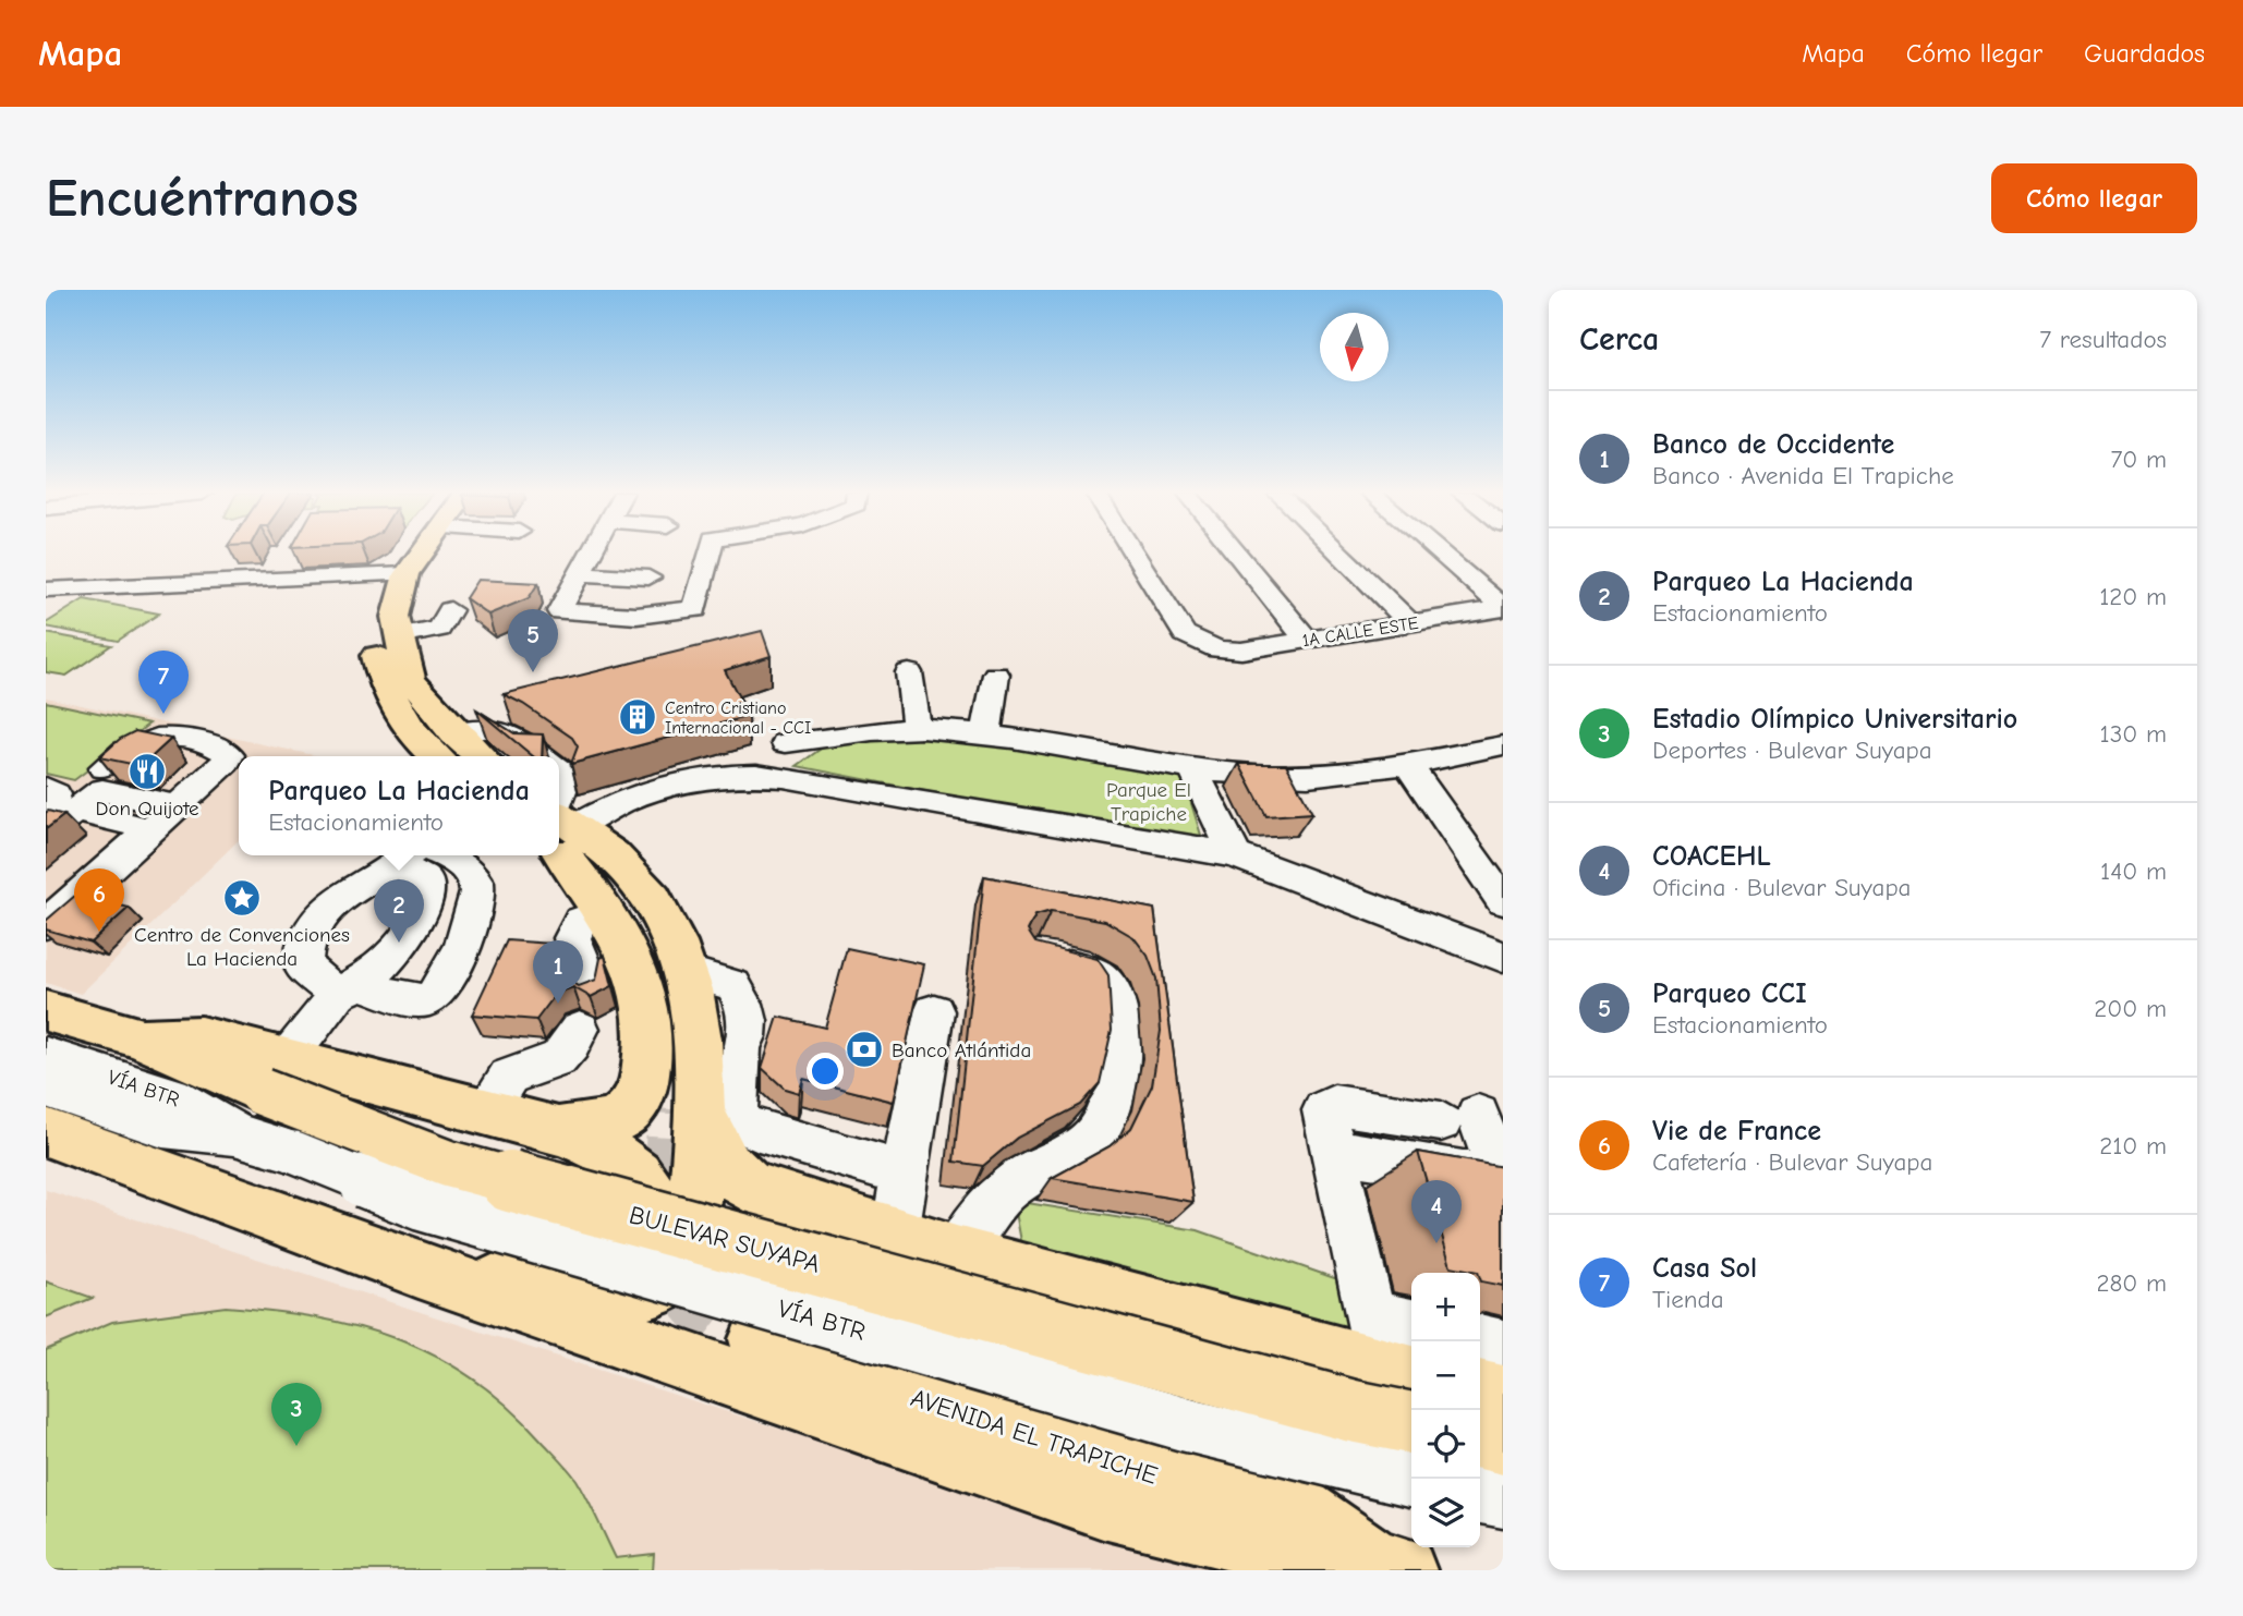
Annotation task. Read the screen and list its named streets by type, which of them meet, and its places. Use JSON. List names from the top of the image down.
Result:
{
  "streets": {
    "main road": ["BULEVAR SUYAPA", "AVENIDA EL TRAPICHE"],
    "street": ["1A CALLE ESTE", "VÍA BTR"]
  },
  "crossings": [
    ["VÍA BTR", "BULEVAR SUYAPA"]
  ],
  "parks": ["Parque El Trapiche"],
  "places": {
    "building": ["Centro Cristiano Internacional - CCI"],
    "restaurant": ["Don Quijote"],
    "place": ["Centro de Convenciones La Hacienda"],
    "bank": ["Banco Atlántida"]
  },
  "north": "bottom",
  "page": {
    "header": "Mapa",
    "nav": ["Mapa", "Cómo llegar", "Guardados"],
    "buttons": "Cómo llegar",
    "title": "Encuéntranos",
    "heading": ["Cerca", "7 resultados"],
    "list": [
      {
        "mark": "1",
        "name": "Banco de Occidente",
        "note": "Banco · Avenida El Trapiche",
        "value": "70 m"
      },
      {
        "mark": "2",
        "name": "Parqueo La Hacienda",
        "note": "Estacionamiento",
        "value": "120 m"
      },
      {
        "mark": "3",
        "name": "Estadio Olímpico Universitario",
        "note": "Deportes · Bulevar Suyapa",
        "value": "130 m"
      },
      {
        "mark": "4",
        "name": "COACEHL",
        "note": "Oficina · Bulevar Suyapa",
        "value": "140 m"
      },
      {
        "mark": "5",
        "name": "Parqueo CCI",
        "note": "Estacionamiento",
        "value": "200 m"
      },
      {
        "mark": "6",
        "name": "Vie de France",
        "note": "Cafetería · Bulevar Suyapa",
        "value": "210 m"
      },
      {
        "mark": "7",
        "name": "Casa Sol",
        "note": "Tienda",
        "value": "280 m"
      }
    ],
    "pins": [
      "5",
      "7",
      "6",
      "2",
      "1",
      "4",
      "3"
    ],
    "popup": ["Parqueo La Hacienda", "Estacionamiento"],
    "map_buttons": ["+", "−"]
  }
}
